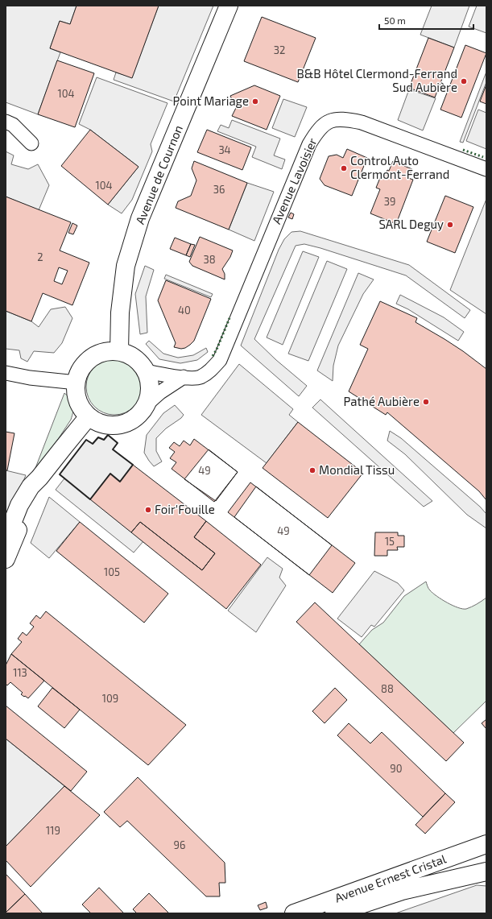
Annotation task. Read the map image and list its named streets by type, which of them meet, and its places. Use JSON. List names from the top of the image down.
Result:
{
  "streets": {
    "main road": ["Avenue de Cournon", "Avenue Ernest Cristal"],
    "street": ["Avenue Lavoisier"]
  },
  "crossings": [
    ["Avenue de Cournon", "Avenue Lavoisier"]
  ],
  "places": [
    "B&B Hôtel Clermond-Ferrand Sud Aubière",
    "Point Mariage",
    "Control Auto Clermont-Ferrand",
    "SARL Deguy",
    "Pathé Aubière",
    "Mondial Tissu",
    "Foir'Fouille"
  ],
  "house_numbers": [
    "32",
    "104",
    "34",
    "104",
    "36",
    "39",
    "2",
    "38",
    "40",
    "49",
    "49",
    "15",
    "105",
    "113",
    "88",
    "109",
    "90",
    "119",
    "96"
  ],
  "scale_bar": "50 m"
}
